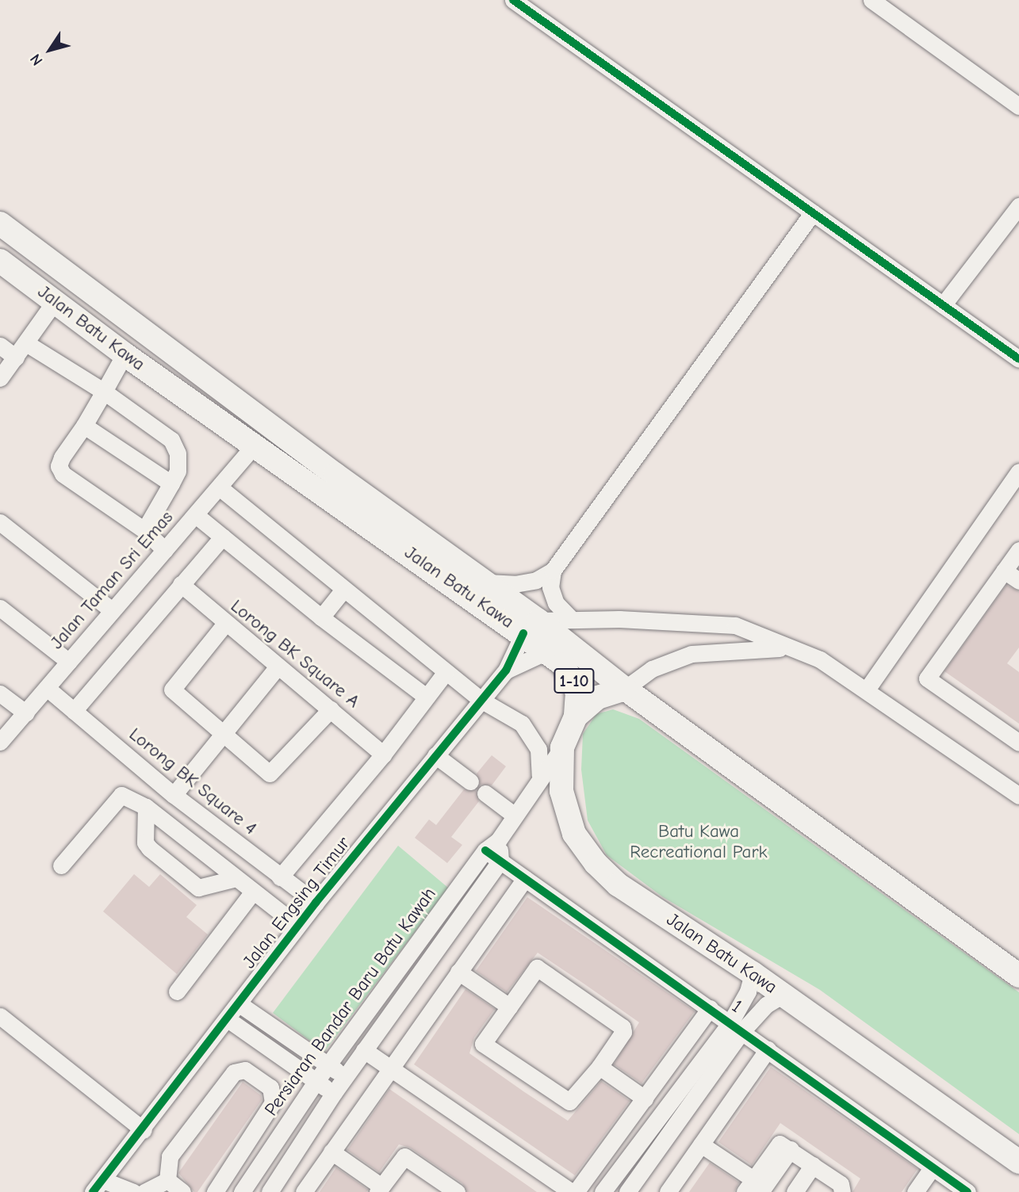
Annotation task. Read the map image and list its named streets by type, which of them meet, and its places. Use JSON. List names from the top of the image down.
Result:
{
  "streets": {
    "highway": ["Jalan Batu Kawa", "1-10"],
    "street": [
      "Jalan Taman Sri Emas",
      "Lorong BK Square A",
      "Lorong BK Square 4",
      "Jalan Engsing Timur",
      "Persiaran Bandar Baru Batu Kawah",
      "1"
    ]
  },
  "crossings": [
    ["Jalan Batu Kawa", "Jalan Taman Sri Emas"],
    ["Jalan Batu Kawa", "Jalan Engsing Timur"],
    ["Jalan Batu Kawa", "Persiaran Bandar Baru Batu Kawah"],
    ["Jalan Taman Sri Emas", "Lorong BK Square 4"],
    ["Lorong BK Square 4", "Jalan Engsing Timur"],
    ["Persiaran Bandar Baru Batu Kawah", "1"]
  ],
  "parks": ["Batu Kawa Recreational Park"],
  "north": "bottom left"
}
